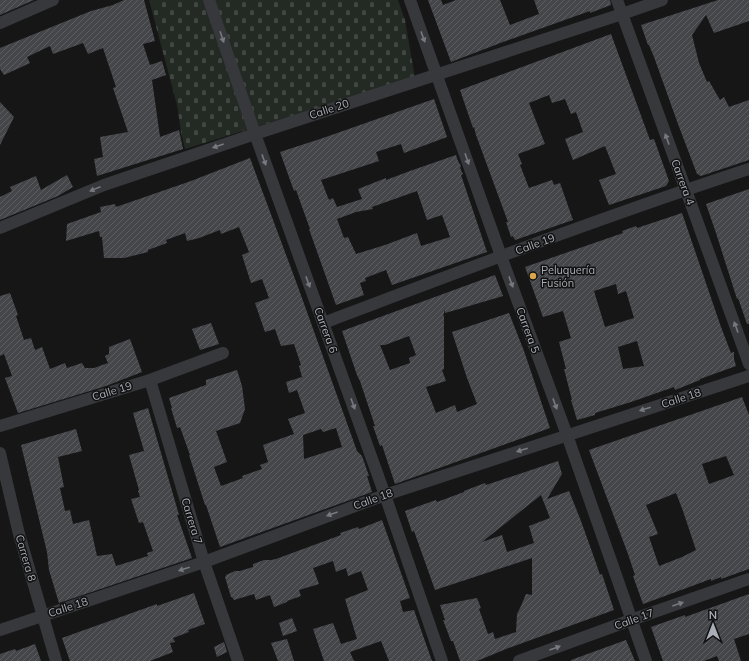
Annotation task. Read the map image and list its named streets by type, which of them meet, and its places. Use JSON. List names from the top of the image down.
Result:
{
  "streets": {
    "street": [
      "Calle 20",
      "Carrera 4",
      "Calle 19",
      "Carrera 6",
      "Carrera 5",
      "Calle 18",
      "Carrera 7",
      "Carrera 8",
      "Calle 17"
    ]
  },
  "crossings": [
    ["Calle 20", "Carrera 4"],
    ["Calle 20", "Carrera 6"],
    ["Calle 20", "Carrera 5"],
    ["Carrera 4", "Calle 19"],
    ["Calle 19", "Carrera 6"],
    ["Calle 19", "Carrera 5"],
    ["Calle 19", "Carrera 7"],
    ["Carrera 6", "Calle 18"],
    ["Carrera 5", "Calle 18"],
    ["Carrera 5", "Calle 17"],
    ["Calle 18", "Carrera 7"],
    ["Calle 18", "Carrera 8"]
  ],
  "one_way": [
    "Calle 20",
    "Carrera 4",
    "Carrera 6",
    "Carrera 5",
    "Calle 18",
    "Calle 17"
  ],
  "places": ["Peluquería Fusión"],
  "north": "top"
}
